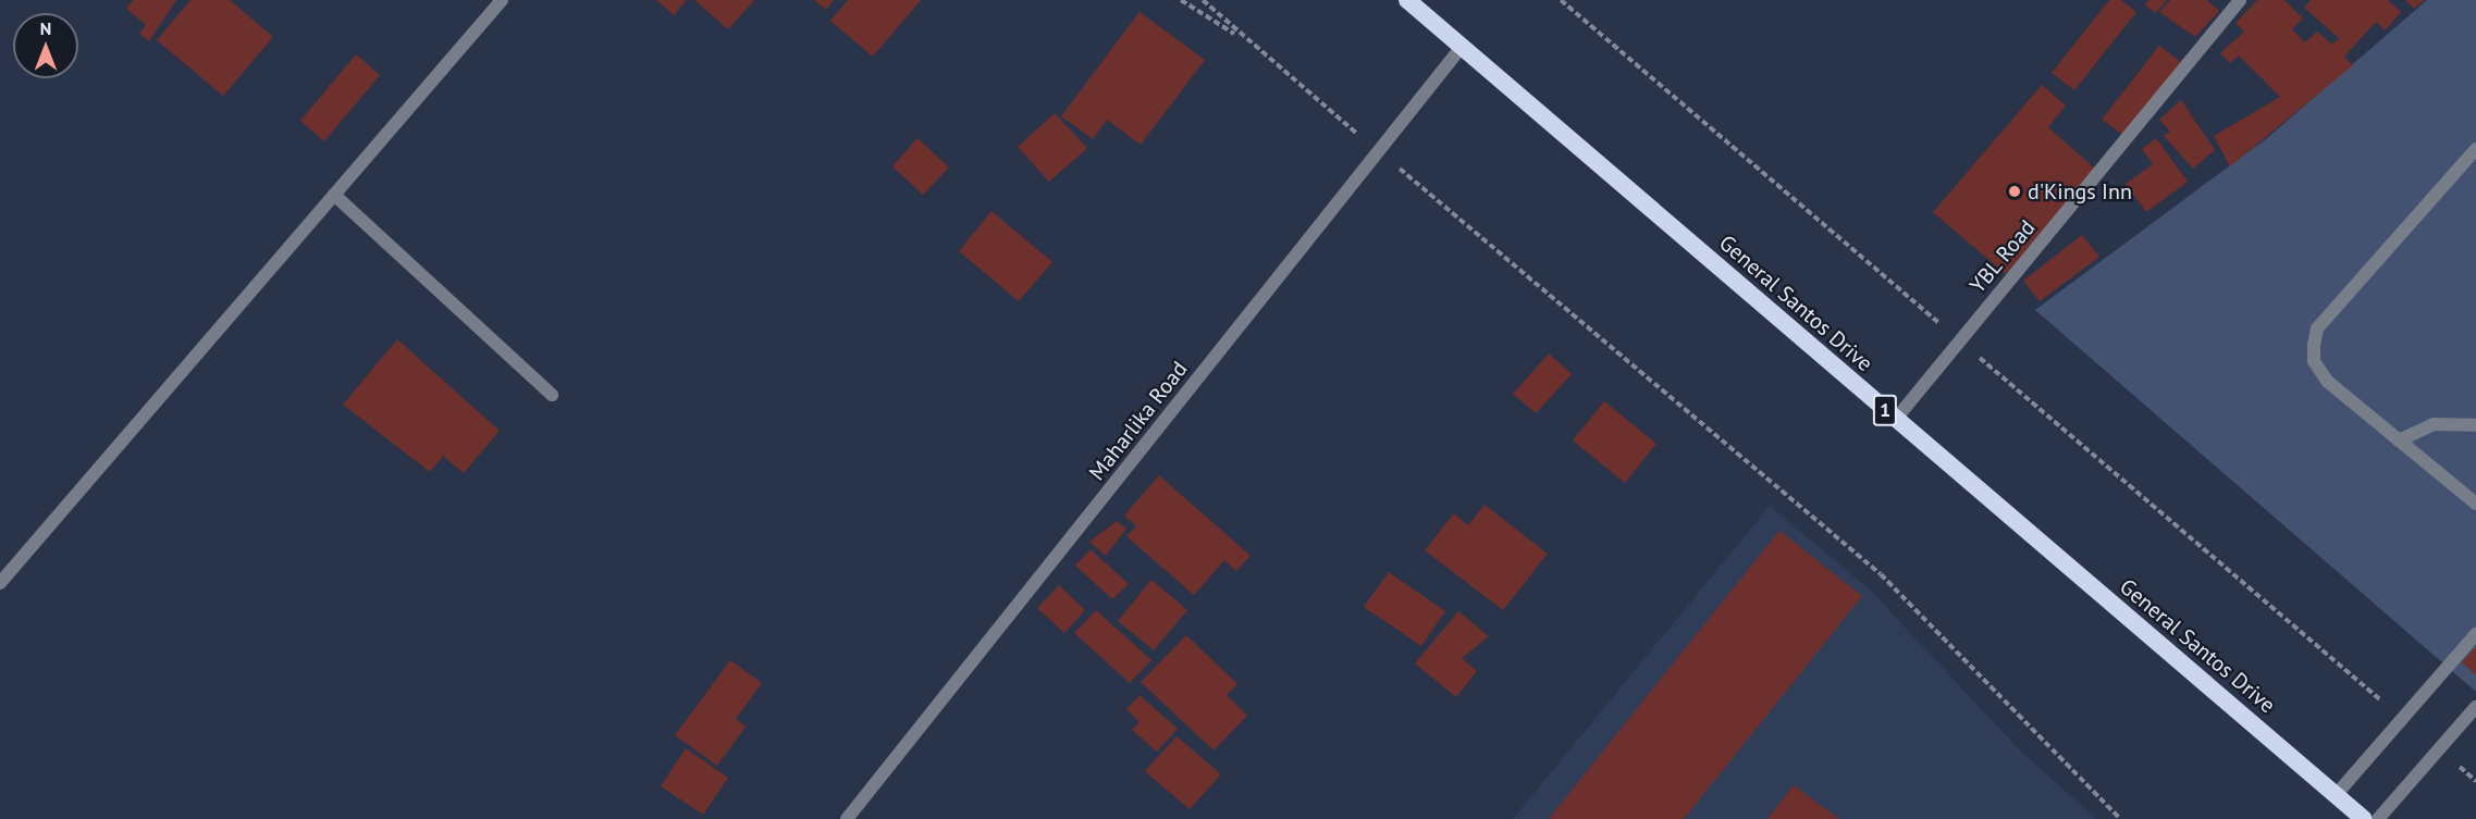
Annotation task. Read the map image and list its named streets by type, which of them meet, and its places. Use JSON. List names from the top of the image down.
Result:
{
  "streets": {
    "highway": ["General Santos Drive", "1"],
    "street": ["YBL Road", "Maharlika Road"]
  },
  "crossings": [
    ["YBL Road", "General Santos Drive"],
    ["General Santos Drive", "Maharlika Road"]
  ],
  "places": ["d'Kings Inn"],
  "north": "top"
}
